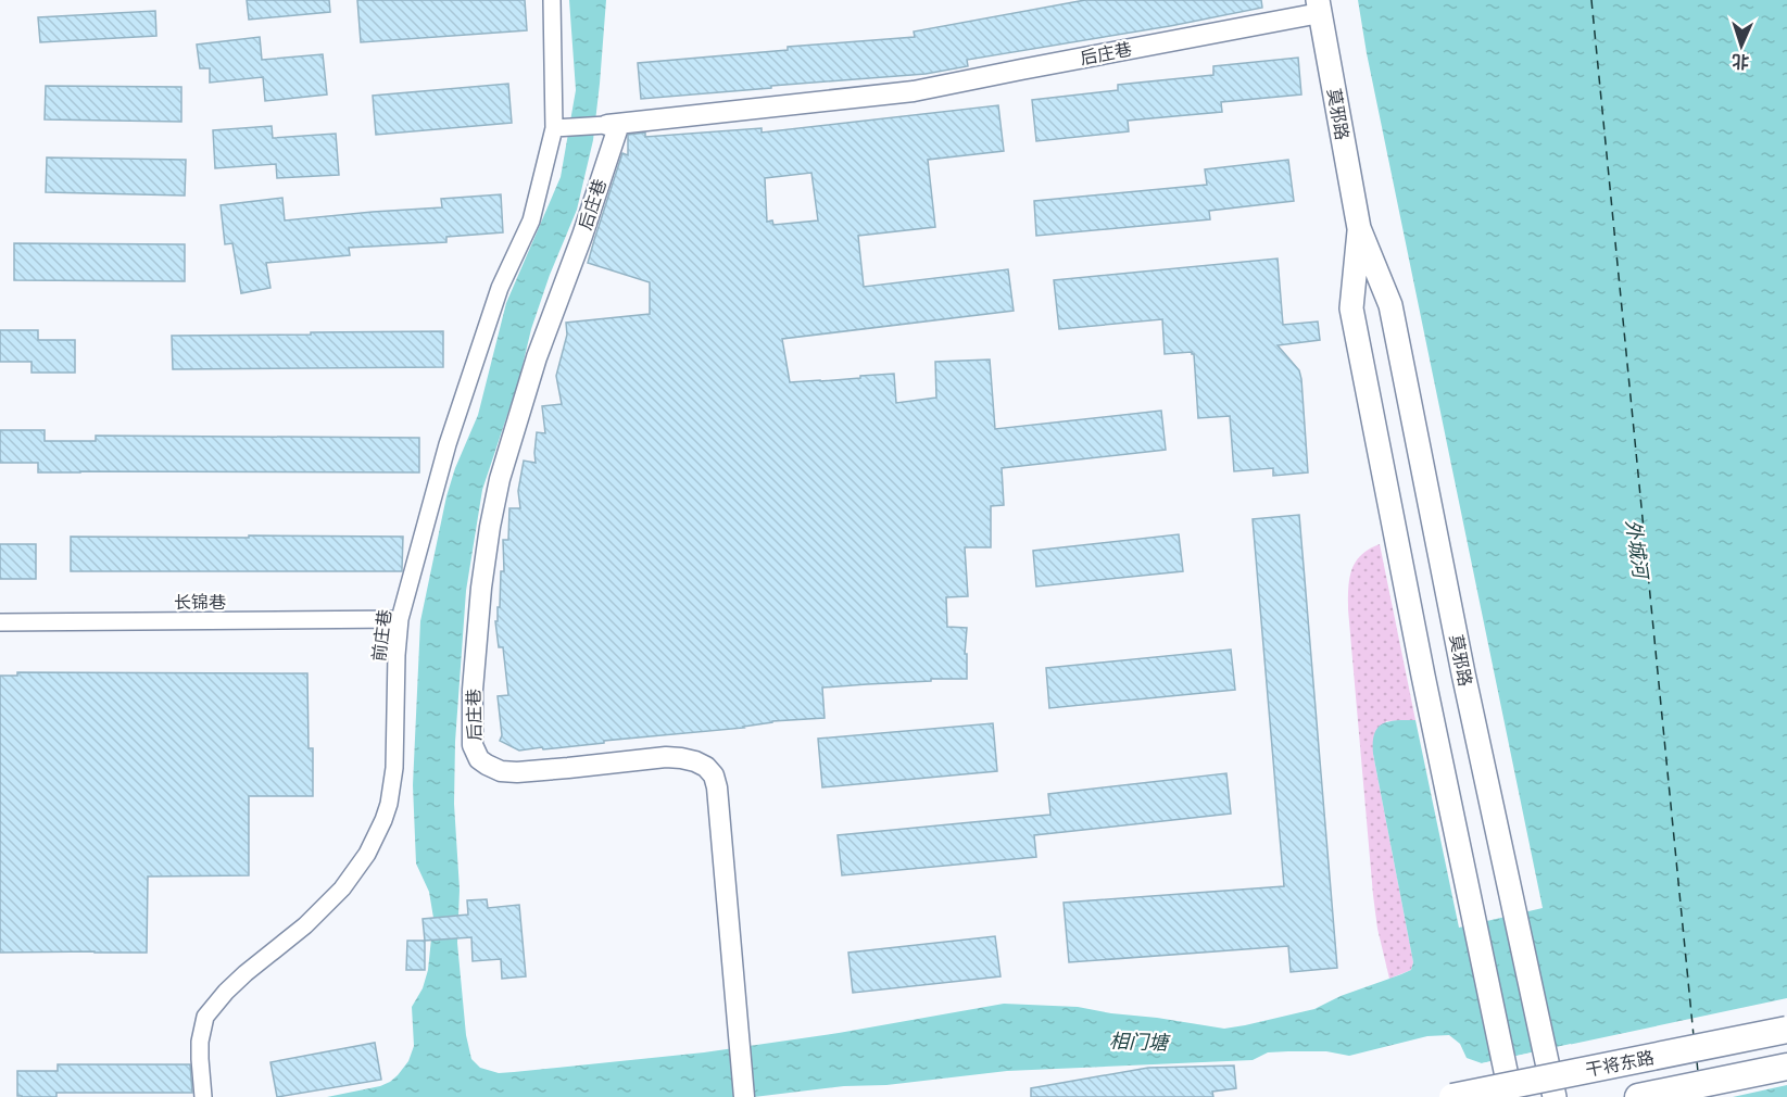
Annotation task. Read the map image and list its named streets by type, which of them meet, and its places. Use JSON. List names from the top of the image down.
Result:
{
  "streets": {
    "main road": ["莫邪路", "干将东路"],
    "street": ["后庄巷", "长锦巷", "前庄巷"]
  },
  "crossings": [
    ["后庄巷", "莫邪路"],
    ["后庄巷", "前庄巷"],
    ["长锦巷", "前庄巷"]
  ],
  "water": ["外城河", "相门塘"],
  "north": "bottom"
}
